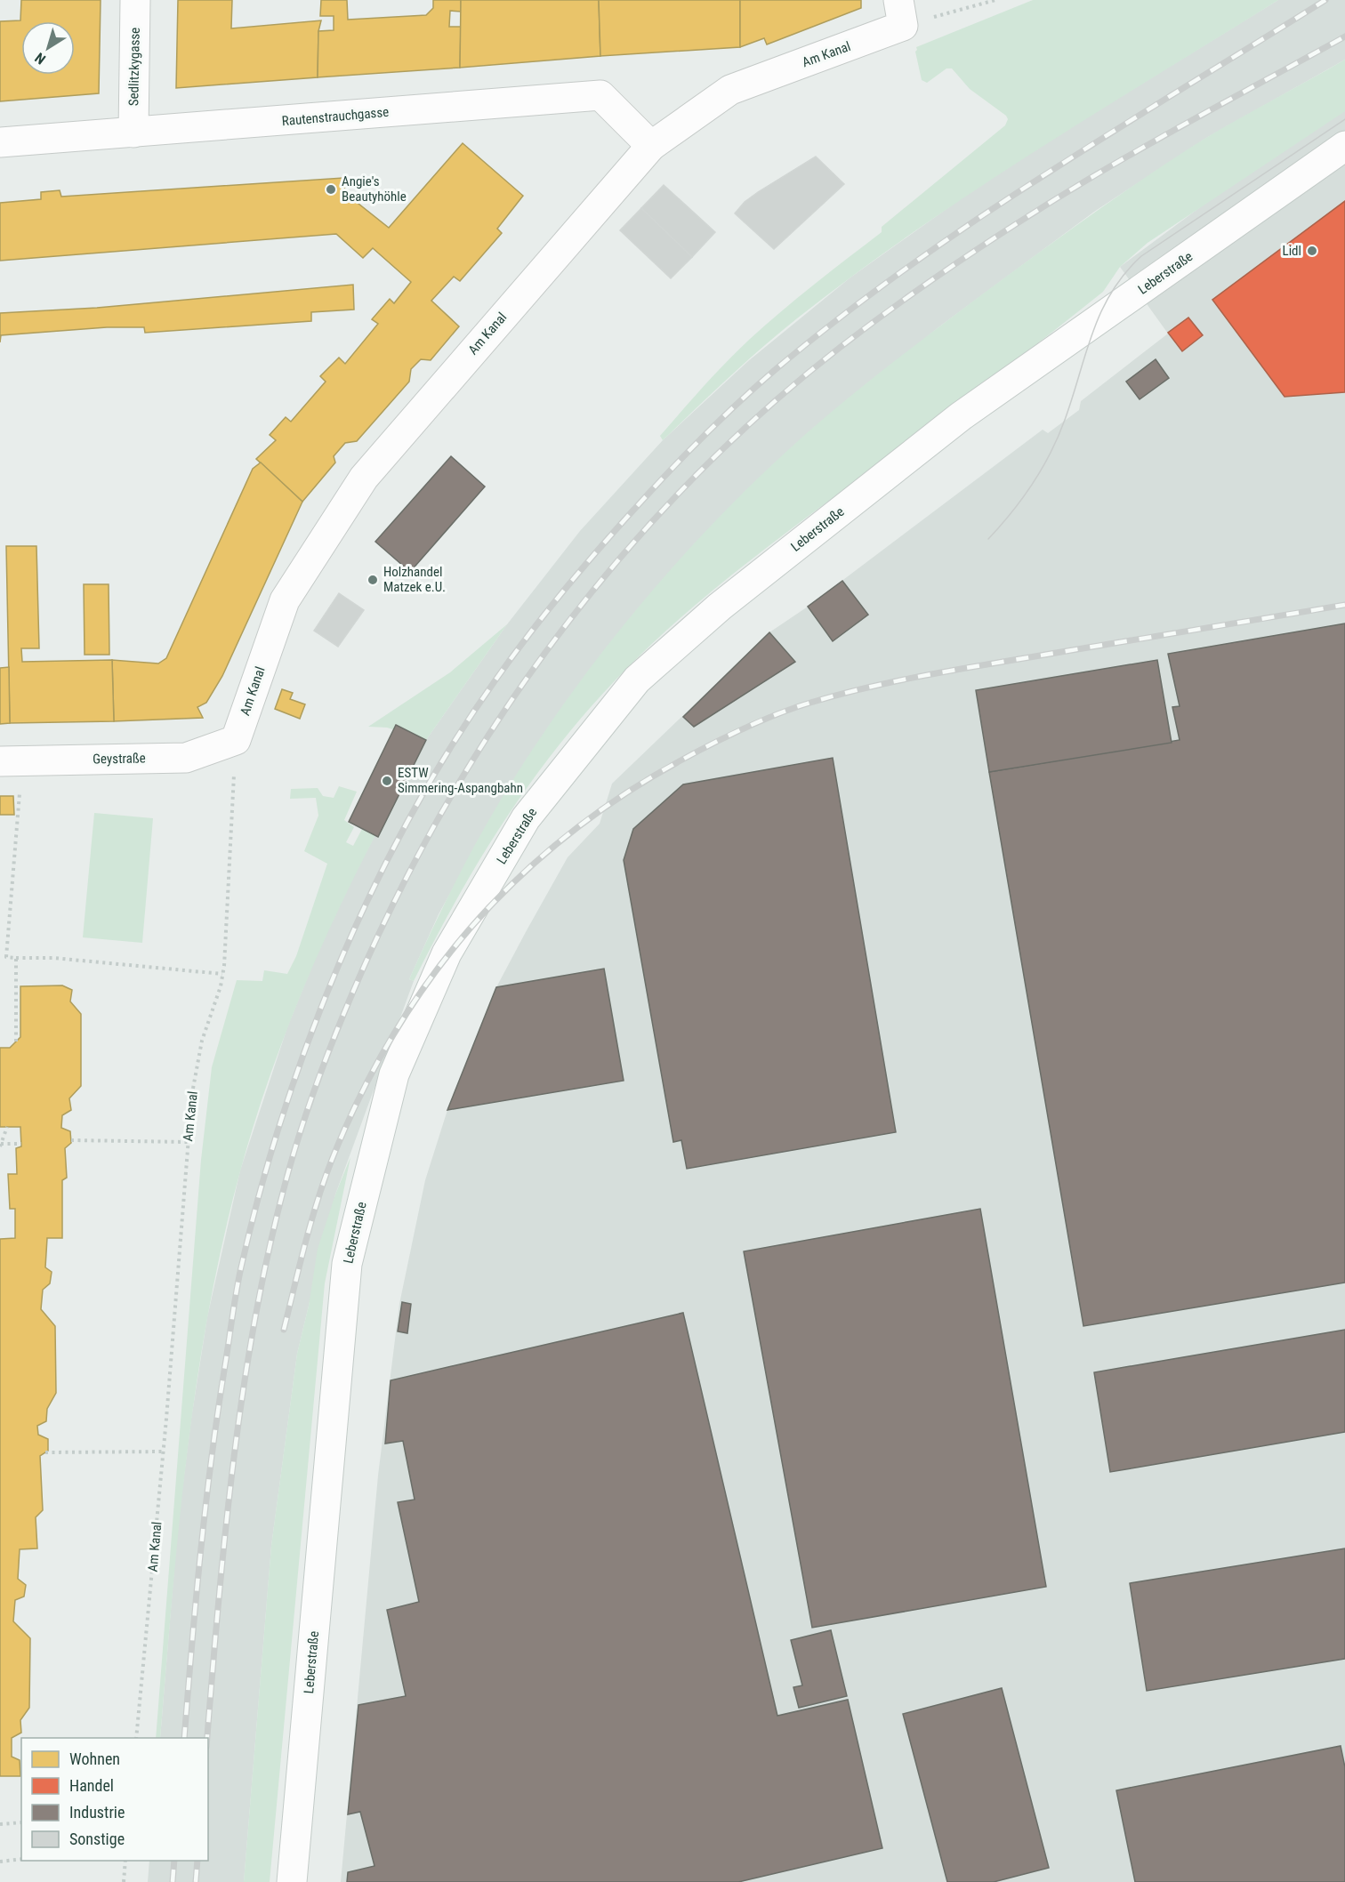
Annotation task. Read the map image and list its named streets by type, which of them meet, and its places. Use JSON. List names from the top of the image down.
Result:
{
  "streets": {
    "street": [
      "Am Kanal",
      "Sedlitzkygasse",
      "Rautenstrauchgasse",
      "Leberstraße",
      "Geystraße"
    ]
  },
  "crossings": [
    ["Am Kanal", "Rautenstrauchgasse"],
    ["Am Kanal", "Geystraße"],
    ["Sedlitzkygasse", "Rautenstrauchgasse"]
  ],
  "places": [
    "Angie's Beautyhöhle",
    "Lidl",
    "Holzhandel Matzek e.U.",
    "ESTW Simmering-Aspangbahn"
  ],
  "legend": [
    "Wohnen",
    "Handel",
    "Industrie",
    "Sonstige"
  ],
  "north": "bottom left"
}
